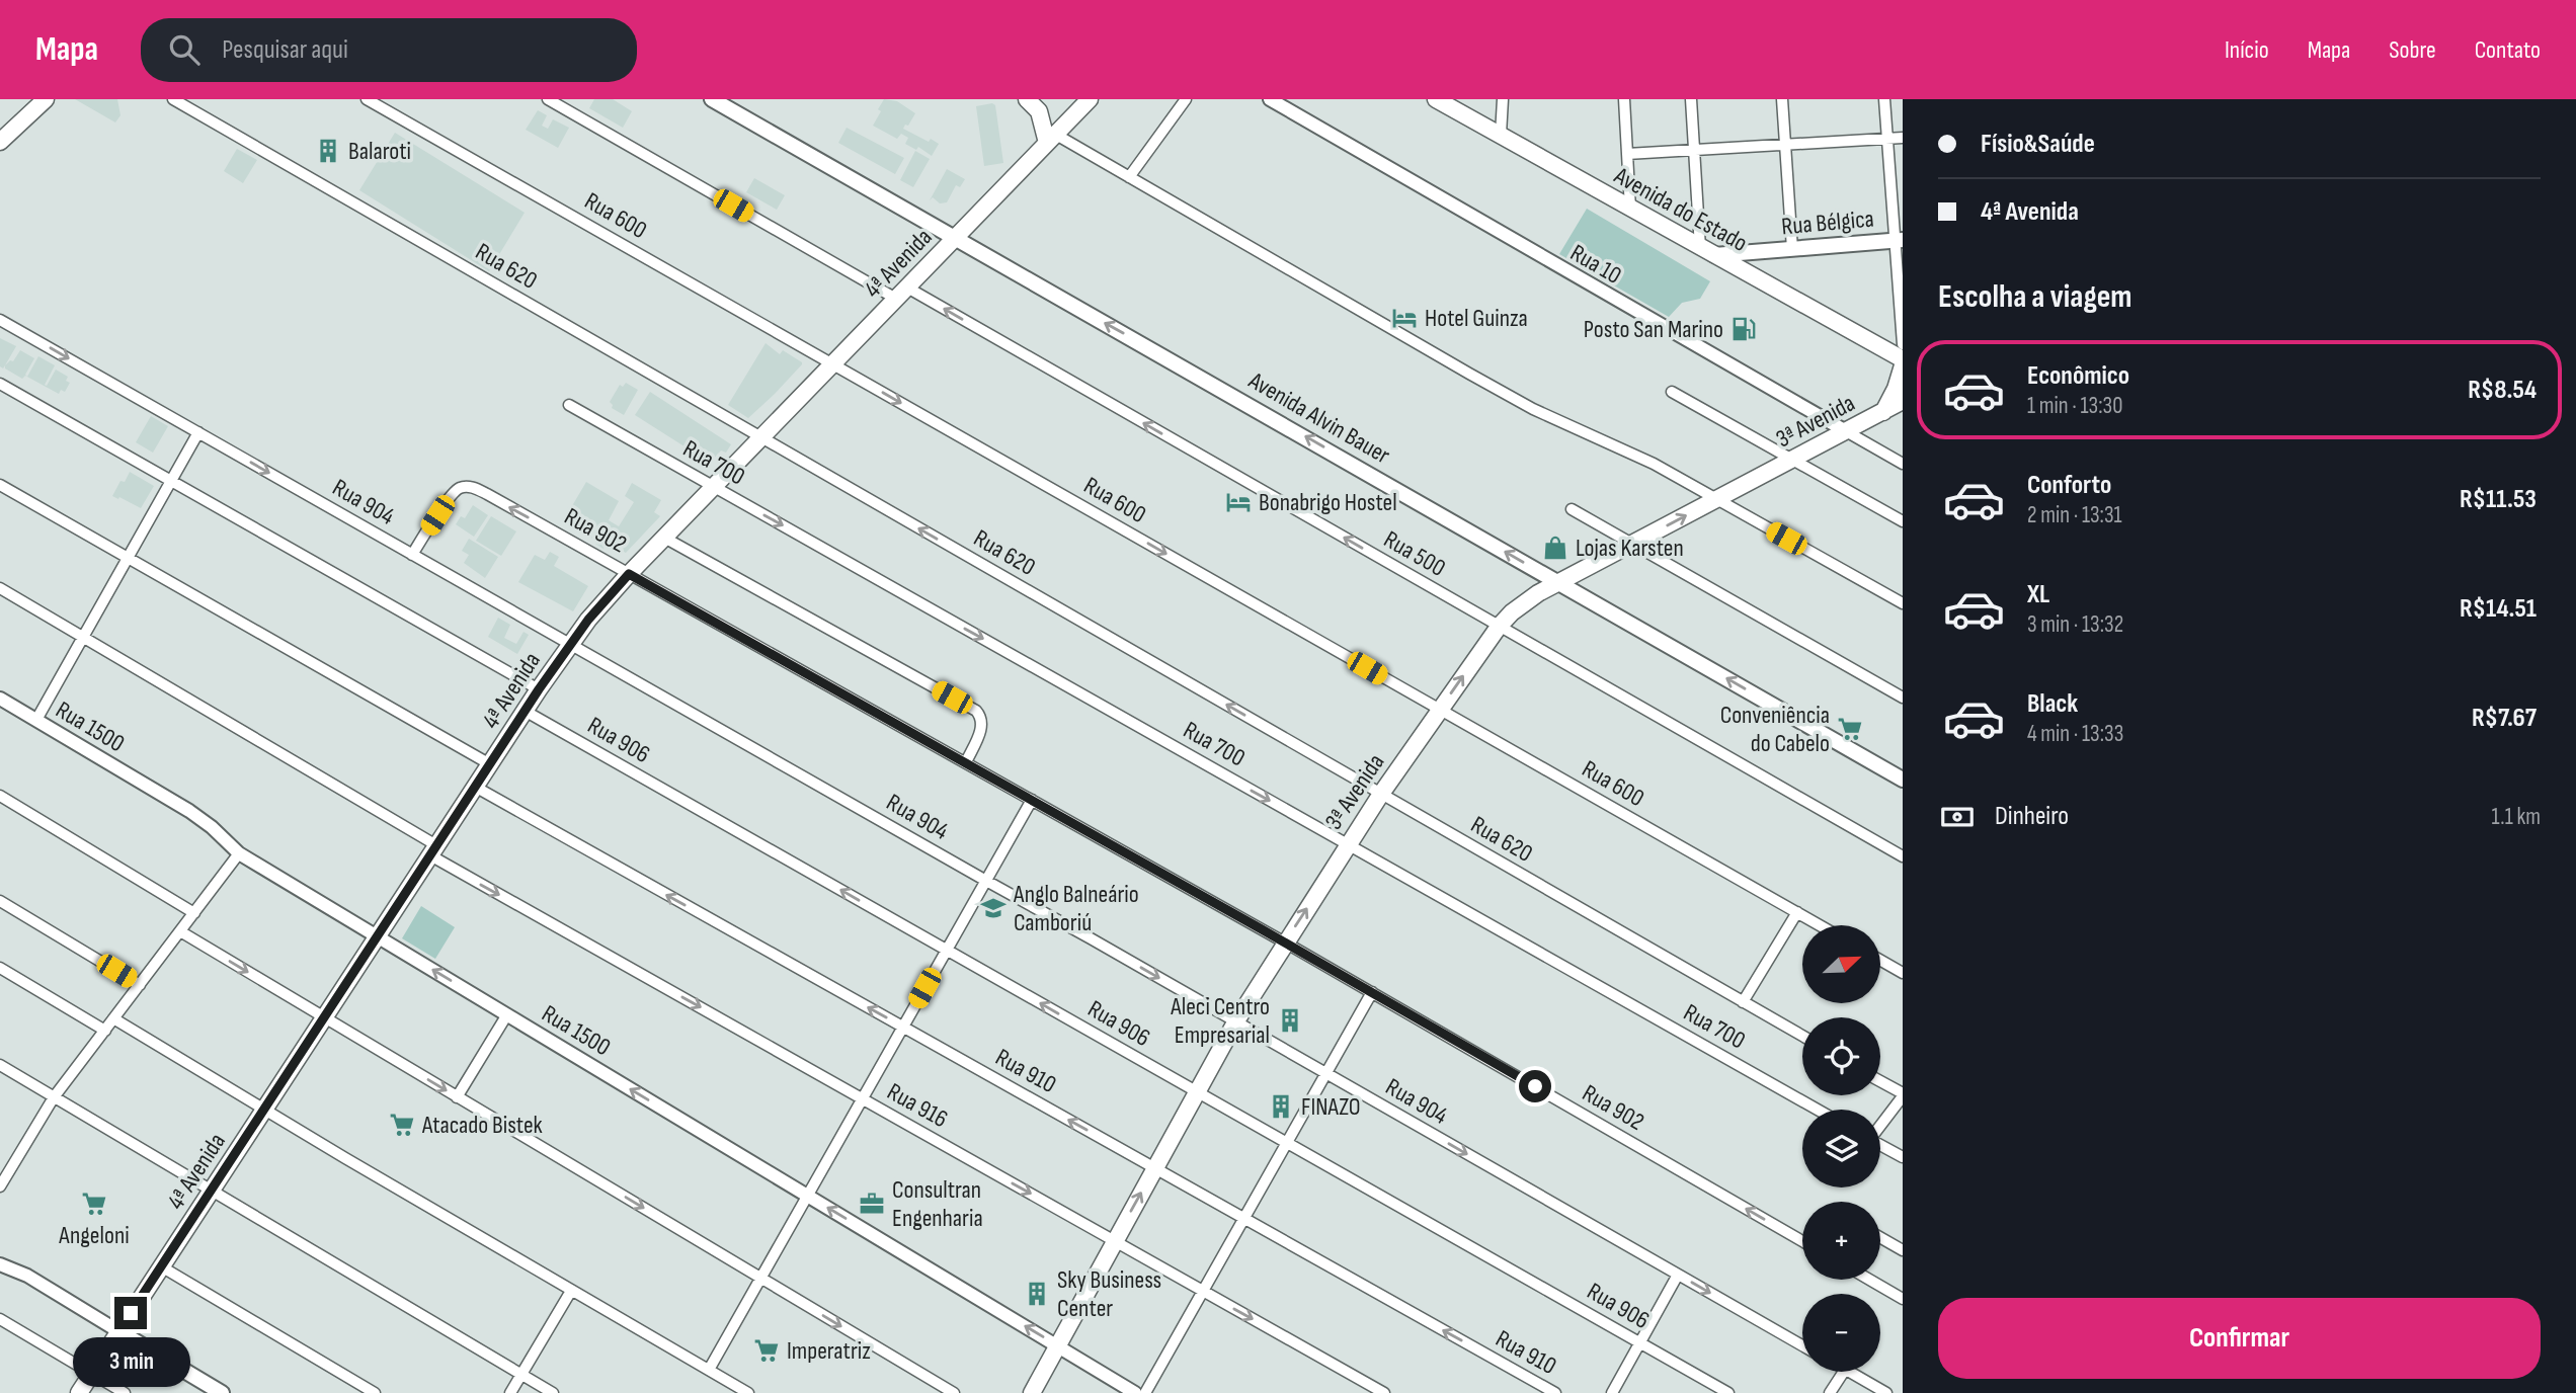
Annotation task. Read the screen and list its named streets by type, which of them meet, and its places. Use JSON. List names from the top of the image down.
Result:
{
  "streets": {
    "main road": [
      "Avenida do Estado",
      "Rua Bélgica",
      "4ª Avenida",
      "Avenida Alvin Bauer",
      "3ª Avenida"
    ],
    "street": [
      "Rua 600",
      "Rua 10",
      "Rua 620",
      "Rua 700",
      "Rua 904",
      "Rua 902",
      "Rua 500",
      "Rua 1500",
      "Rua 906",
      "Rua 910",
      "Rua 916"
    ]
  },
  "crossings": [
    ["Avenida do Estado", "Rua Bélgica"],
    ["Rua 600", "4ª Avenida"],
    ["Rua 600", "3ª Avenida"],
    ["4ª Avenida", "Rua 620"],
    ["4ª Avenida", "Avenida Alvin Bauer"],
    ["4ª Avenida", "Rua 700"],
    ["4ª Avenida", "Rua 904"],
    ["4ª Avenida", "Rua 902"],
    ["4ª Avenida", "Rua 500"],
    ["4ª Avenida", "Rua 1500"],
    ["4ª Avenida", "Rua 906"],
    ["4ª Avenida", "Rua 910"],
    ["4ª Avenida", "Rua 916"],
    ["Rua 10", "3ª Avenida"],
    ["Rua 620", "3ª Avenida"],
    ["Avenida Alvin Bauer", "3ª Avenida"],
    ["3ª Avenida", "Rua 700"],
    ["3ª Avenida", "Rua 904"],
    ["3ª Avenida", "Rua 902"],
    ["3ª Avenida", "Rua 500"],
    ["3ª Avenida", "Rua 1500"],
    ["3ª Avenida", "Rua 906"],
    ["3ª Avenida", "Rua 910"],
    ["3ª Avenida", "Rua 916"],
    ["Rua 904", "Rua 902"]
  ],
  "one_way": [
    "Rua 600",
    "Rua 620",
    "Avenida Alvin Bauer",
    "Rua 902",
    "Rua 500",
    "Rua 906",
    "Rua 910",
    "Rua 916"
  ],
  "places": {
    "building": [
      "Balaroti",
      "Aleci Centro Empresarial",
      "FINAZO",
      "Sky Business Center"
    ],
    "hotel": ["Hotel Guinza", "Bonabrigo Hostel"],
    "fuel station": ["Posto San Marino"],
    "shop": ["Lojas Karsten"],
    "supermarket": [
      "Conveniência do Cabelo",
      "Atacado Bistek",
      "Angeloni",
      "Imperatriz"
    ],
    "school or university": ["Anglo Balneário Camboriú"],
    "office": ["Consultran Engenharia"]
  },
  "north": "top right",
  "page": {
    "header": "Mapa",
    "search": "Pesquisar aqui",
    "nav": [
      "Início",
      "Mapa",
      "Sobre",
      "Contato"
    ],
    "banner": ["Físio&Saúde", "4ª Avenida"],
    "heading": "Escolha a viagem",
    "list": [
      {
        "name": "Econômico",
        "note": "1 min · 13:30",
        "value": "R$8.54"
      },
      {
        "name": "Conforto",
        "note": "2 min · 13:31",
        "value": "R$11.53"
      },
      {
        "name": "XL",
        "note": "3 min · 13:32",
        "value": "R$14.51"
      },
      {
        "name": "Black",
        "note": "4 min · 13:33",
        "value": "R$7.67"
      }
    ],
    "pay": ["Dinheiro", "1.1 km"],
    "map_buttons": ["+", "−"],
    "buttons": "Confirmar",
    "bubble": "3 min"
  }
}
